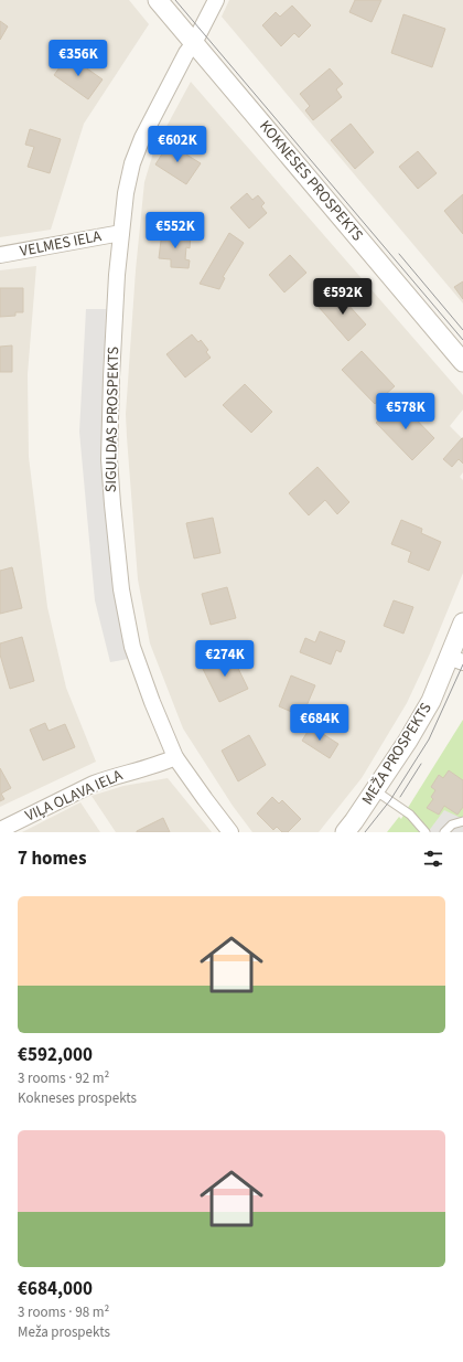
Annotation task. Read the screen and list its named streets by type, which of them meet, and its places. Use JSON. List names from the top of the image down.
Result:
{
  "streets": {
    "street": [
      "KOKNESES PROSPEKTS",
      "VELMES IELA",
      "SIGULDAS PROSPEKTS",
      "MEŽA PROSPEKTS",
      "VIĻA OLAVA IELA"
    ]
  },
  "crossings": [
    ["KOKNESES PROSPEKTS", "SIGULDAS PROSPEKTS"],
    ["VELMES IELA", "SIGULDAS PROSPEKTS"],
    ["SIGULDAS PROSPEKTS", "VIĻA OLAVA IELA"]
  ],
  "page": {
    "price": [
      "€356K",
      "€602K",
      "€552K",
      "€592K",
      "€578K",
      "€274K",
      "€684K"
    ],
    "heading": "7 homes",
    "list": [
      {
        "name": "€592,000",
        "note": "3 rooms · 92 m² · Kokneses prospekts"
      },
      {
        "name": "€684,000",
        "note": "3 rooms · 98 m² · Meža prospekts"
      }
    ]
  }
}
